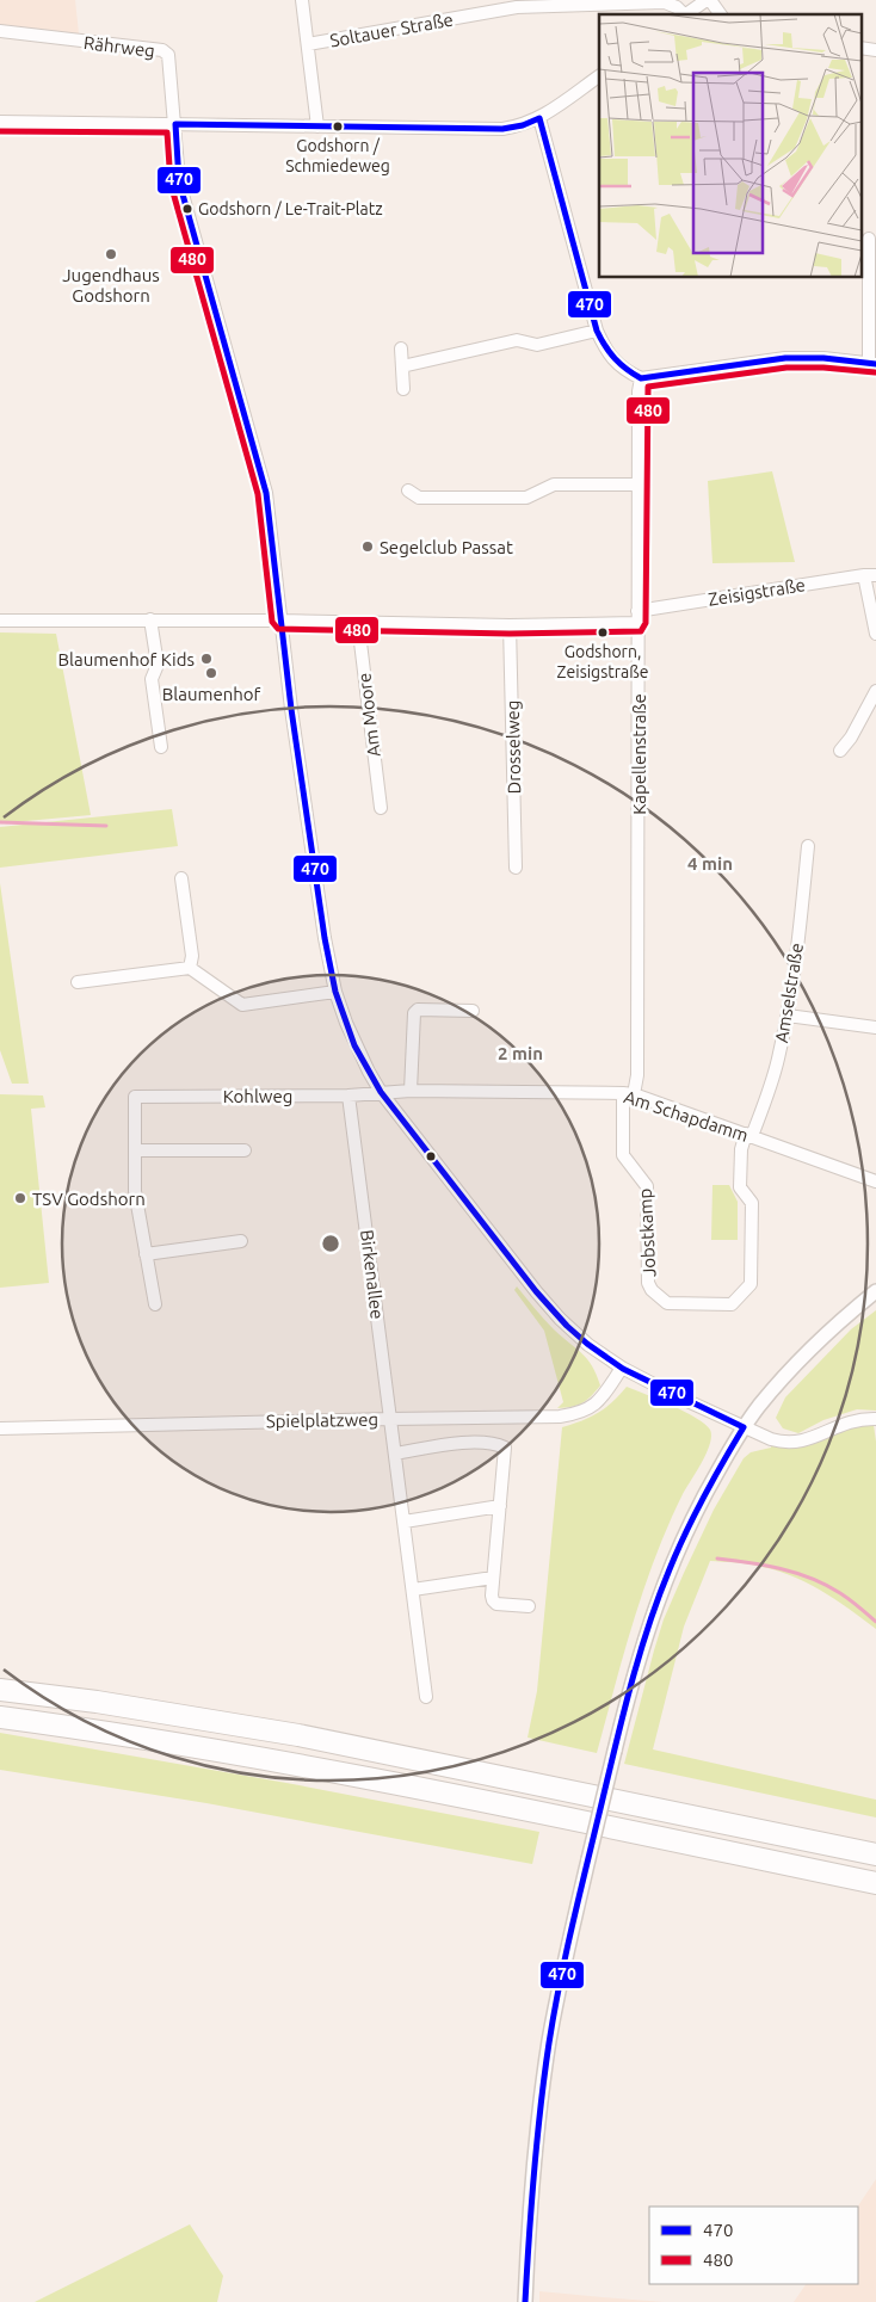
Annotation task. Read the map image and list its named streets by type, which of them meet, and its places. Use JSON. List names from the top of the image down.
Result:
{
  "streets": {
    "street": [
      "Soltauer Straße",
      "Rährweg",
      "Zeisigstraße",
      "Am Moore",
      "Drosselweg",
      "Kapellenstraße",
      "Amselstraße",
      "Kohlweg",
      "Am Schapdamm",
      "Jobstkamp",
      "Birkenallee",
      "Spielplatzweg"
    ]
  },
  "crossings": [
    ["Rährweg", "Kohlweg"],
    ["Rährweg", "Am Schapdamm"],
    ["Rährweg", "Spielplatzweg"],
    ["Zeisigstraße", "Kapellenstraße"],
    ["Kapellenstraße", "Am Schapdamm"],
    ["Kapellenstraße", "Jobstkamp"],
    ["Amselstraße", "Am Schapdamm"],
    ["Amselstraße", "Jobstkamp"],
    ["Kohlweg", "Am Schapdamm"],
    ["Kohlweg", "Birkenallee"],
    ["Am Schapdamm", "Jobstkamp"],
    ["Birkenallee", "Spielplatzweg"]
  ],
  "places": [
    "Godshorn / Schmiedeweg",
    "Godshorn / Le-Trait-Platz",
    "Jugendhaus Godshorn",
    "Segelclub Passat",
    "Godshorn, Zeisigstraße",
    "Blaumenhof Kids",
    "Blaumenhof",
    "TSV Godshorn"
  ],
  "lines": ["transit line 470", "transit line 480"],
  "legend": ["470", "480"],
  "rings": ["4 min", "2 min"]
}
